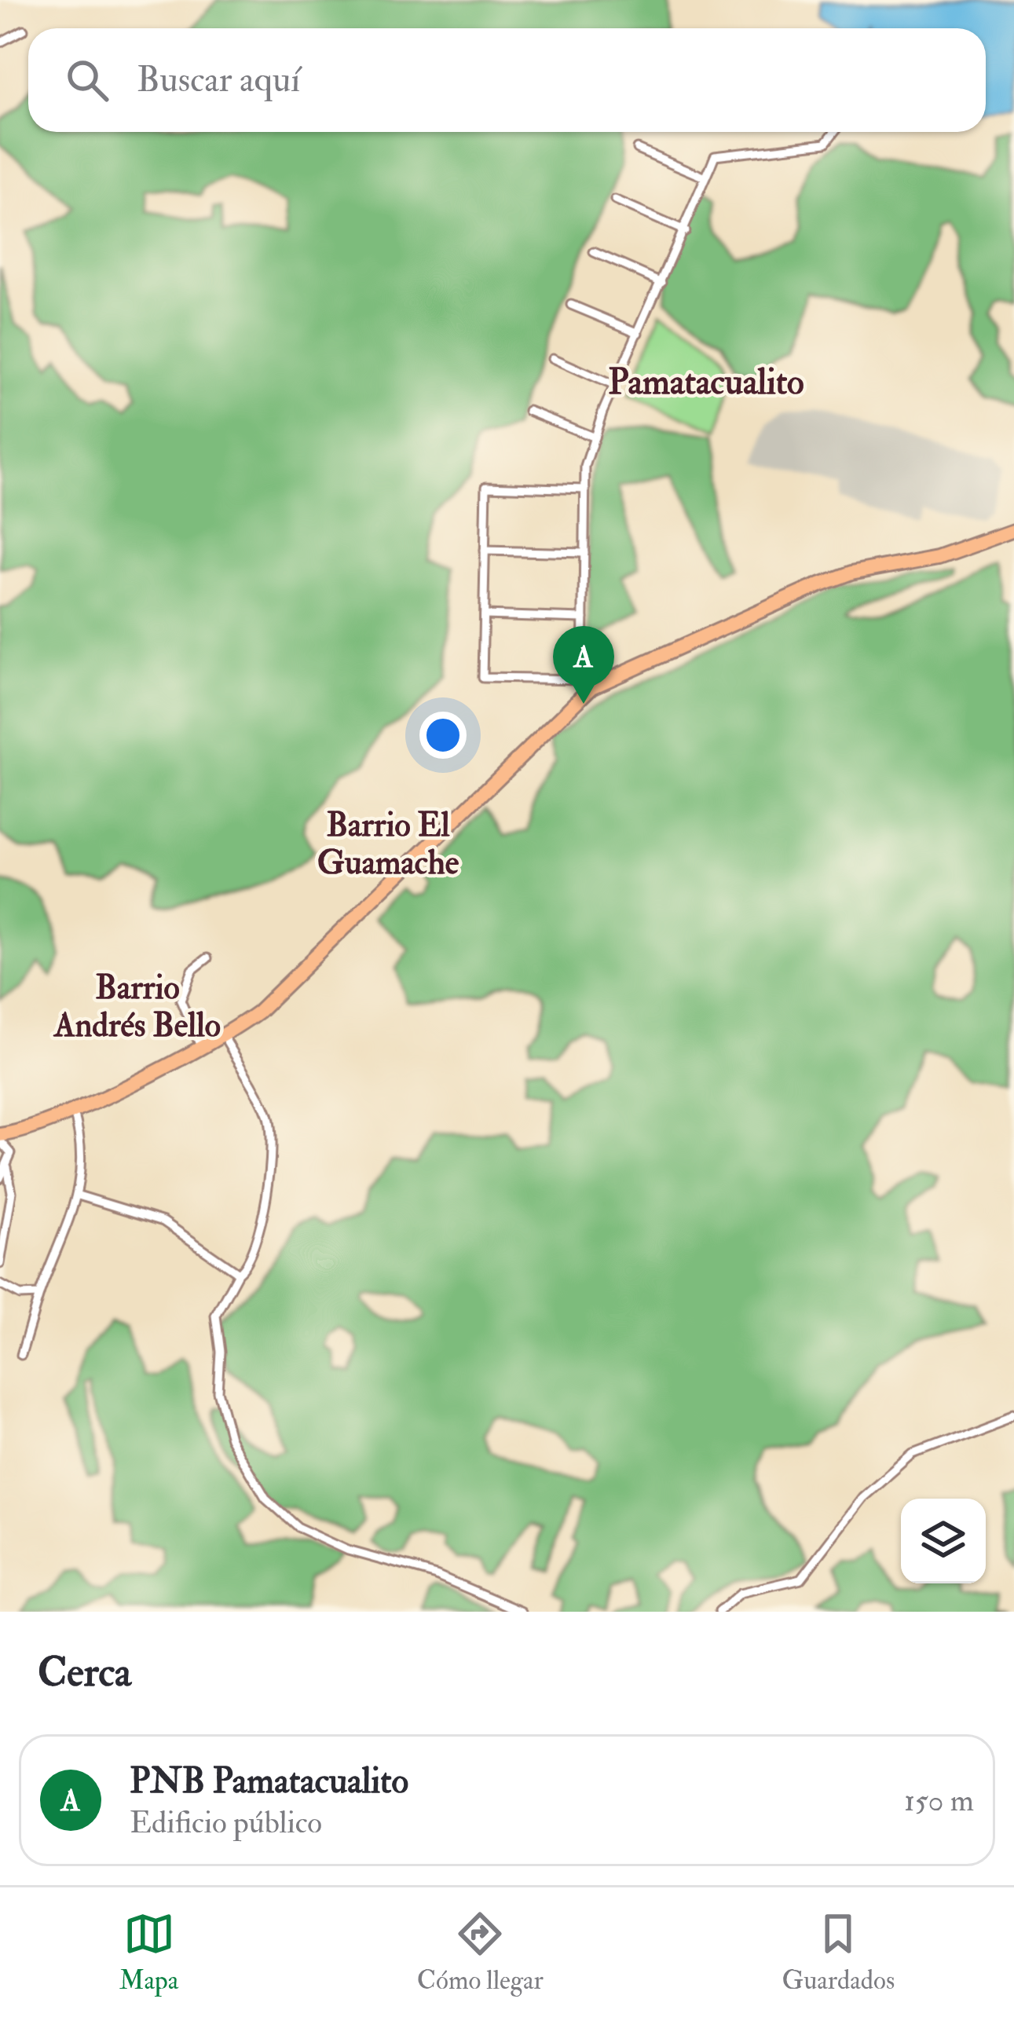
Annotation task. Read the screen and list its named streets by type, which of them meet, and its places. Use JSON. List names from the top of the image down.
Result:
{
  "districts": ["Pamatacualito", "Barrio El Guamache", "Barrio Andrés Bello"],
  "page": {
    "search": "Buscar aquí",
    "pins": "A",
    "heading": "Cerca",
    "list": [
      {
        "mark": "A",
        "name": "PNB Pamatacualito",
        "note": "Edificio público",
        "value": "150 m"
      }
    ],
    "nav": ["Mapa", "Cómo llegar", "Guardados"]
  }
}
